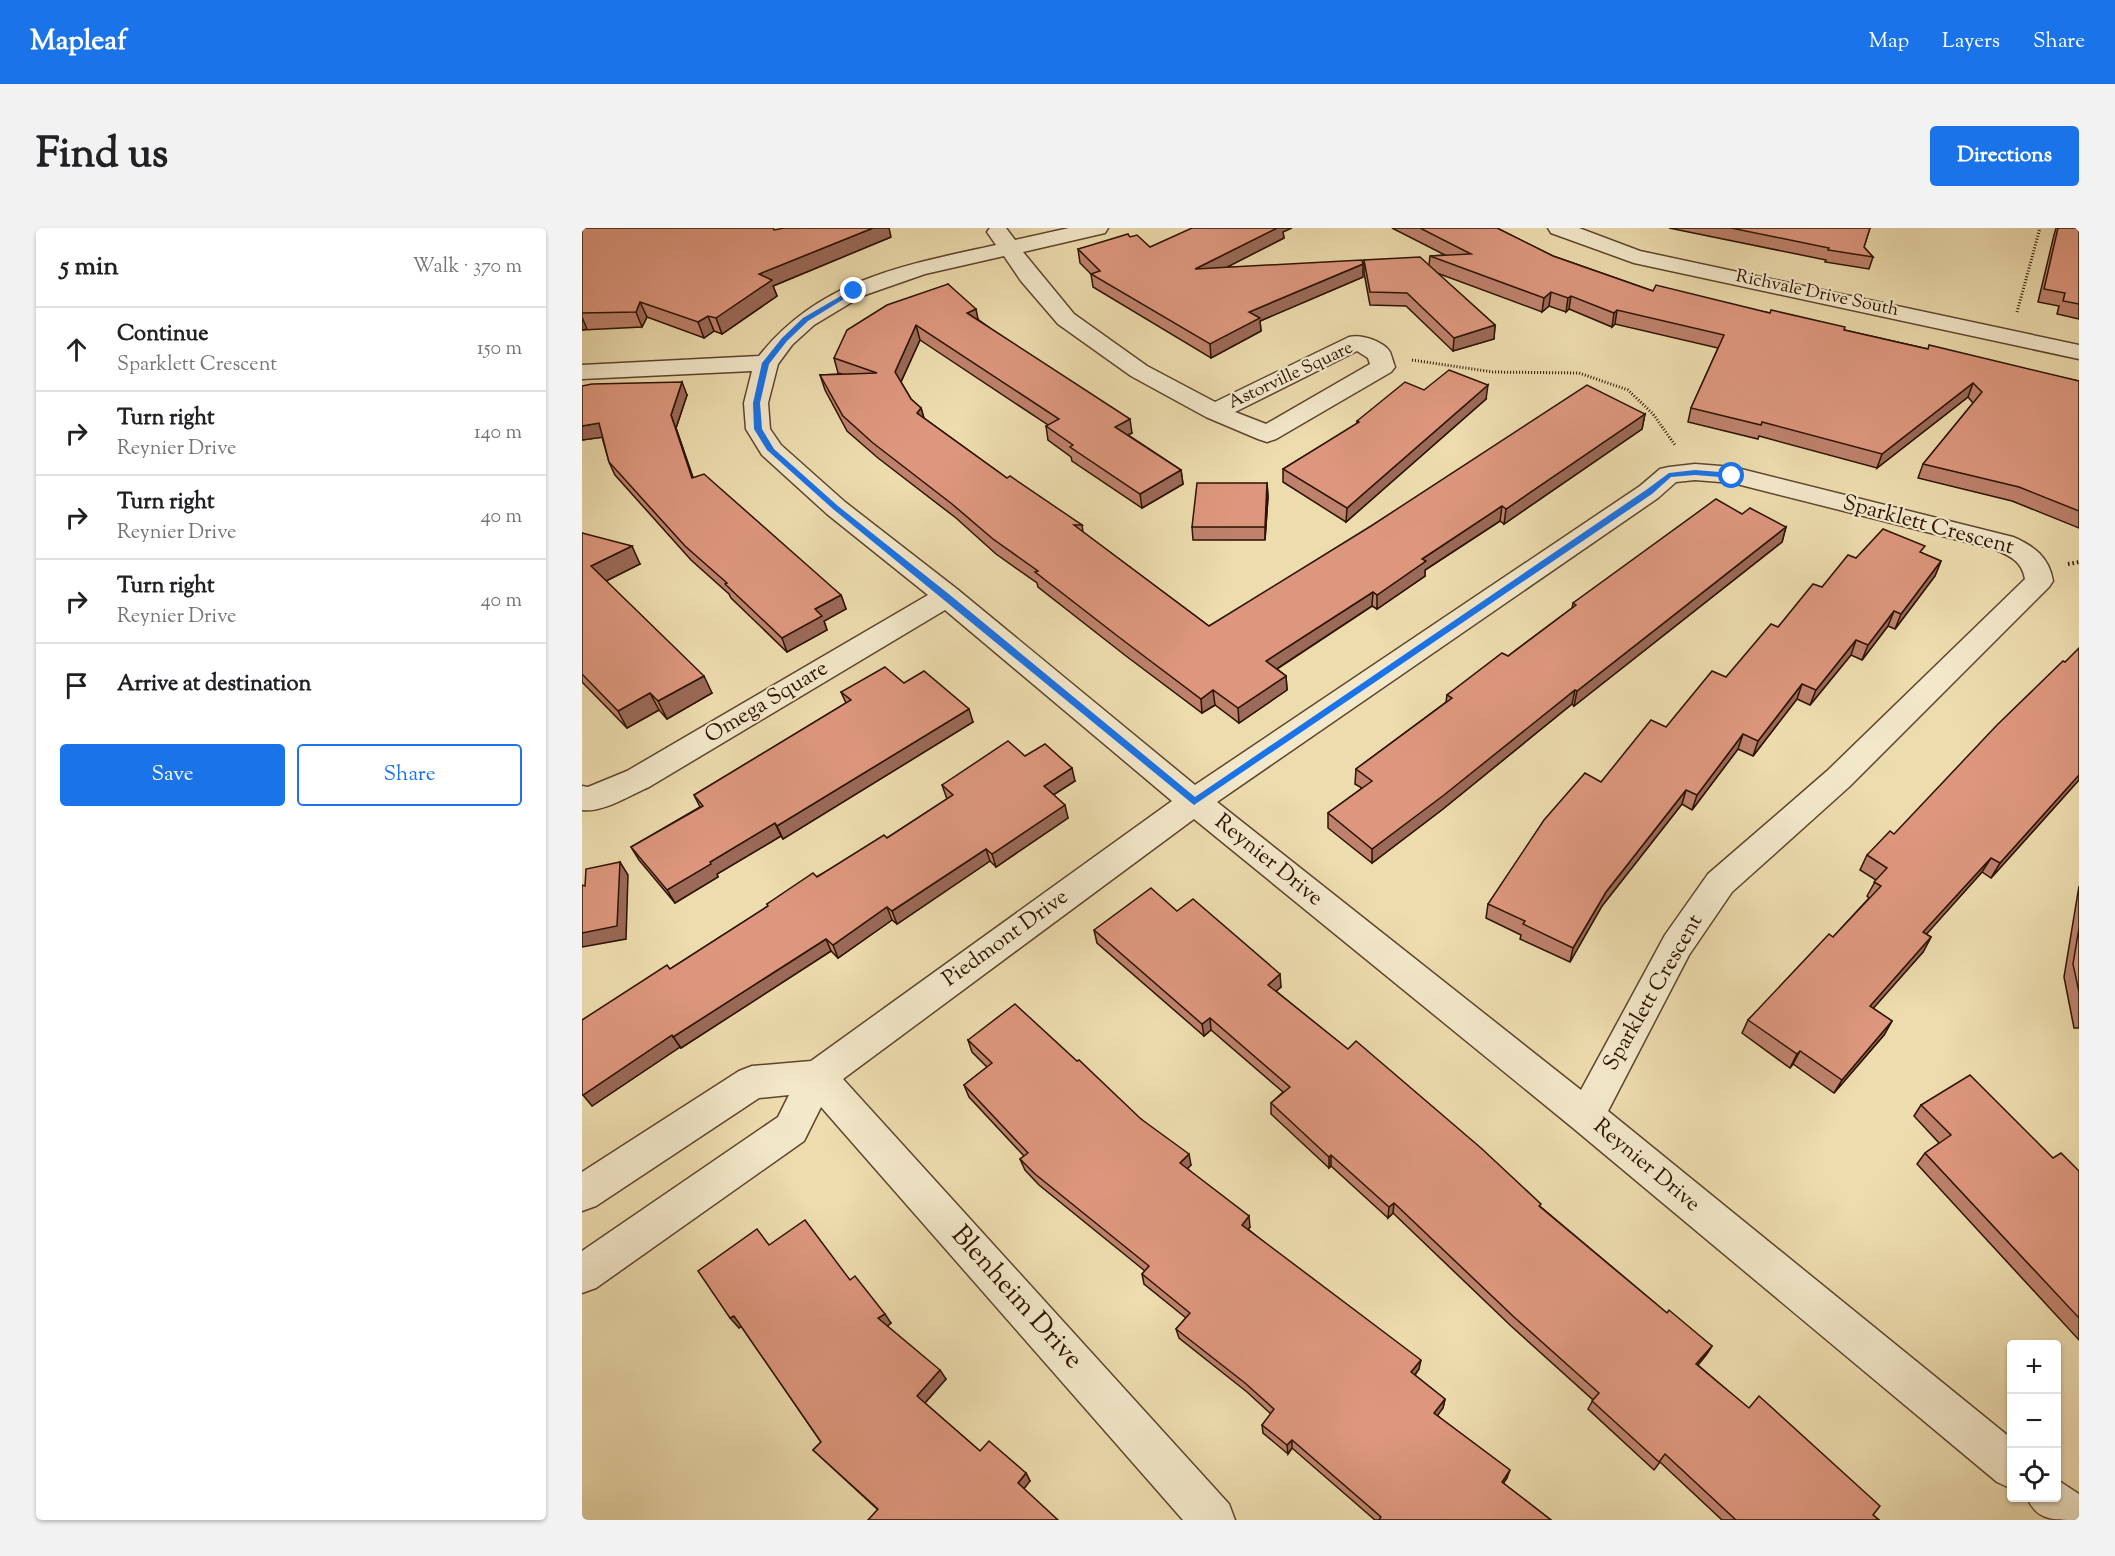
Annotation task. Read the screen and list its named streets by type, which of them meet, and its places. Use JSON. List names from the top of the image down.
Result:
{
  "streets": {
    "street": [
      "Richvale Drive South",
      "Astorville Square",
      "Sparklett Crescent",
      "Omega Square",
      "Reynier Drive",
      "Piedmont Drive",
      "Blenheim Drive"
    ]
  },
  "crossings": [
    ["Astorville Square", "Reynier Drive"],
    ["Sparklett Crescent", "Reynier Drive"],
    ["Sparklett Crescent", "Piedmont Drive"],
    ["Omega Square", "Reynier Drive"],
    ["Reynier Drive", "Piedmont Drive"],
    ["Piedmont Drive", "Blenheim Drive"]
  ],
  "page": {
    "header": "Mapleaf",
    "nav": ["Map", "Layers", "Share"],
    "title": "Find us",
    "buttons": [
      "Directions",
      ["Save", "Share"]
    ],
    "heading": ["5 min", "Walk · 370 m"],
    "list": [
      ["Continue", "Sparklett Crescent", "150 m"],
      ["Turn right", "Reynier Drive", "140 m"],
      ["Turn right", "Reynier Drive", "40 m"],
      ["Turn right", "Reynier Drive", "40 m"],
      "Arrive at destination"
    ],
    "map_buttons": ["+", "−"]
  }
}
